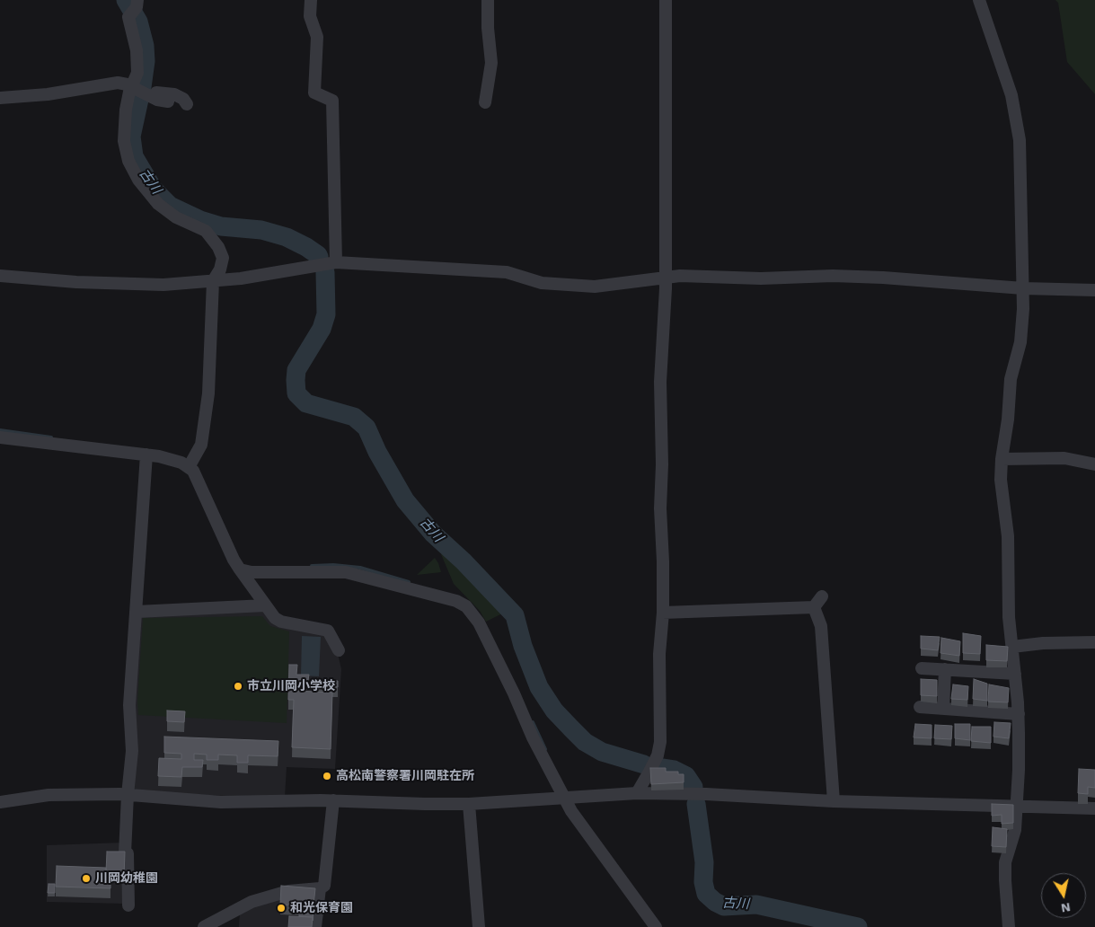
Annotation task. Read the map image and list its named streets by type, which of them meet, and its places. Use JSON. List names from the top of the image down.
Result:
{
  "water": ["古川"],
  "places": [
    "市立川岡小学校",
    "高松南警察署川岡駐在所",
    "川岡幼稚園",
    "和光保育園"
  ],
  "north": "bottom"
}
